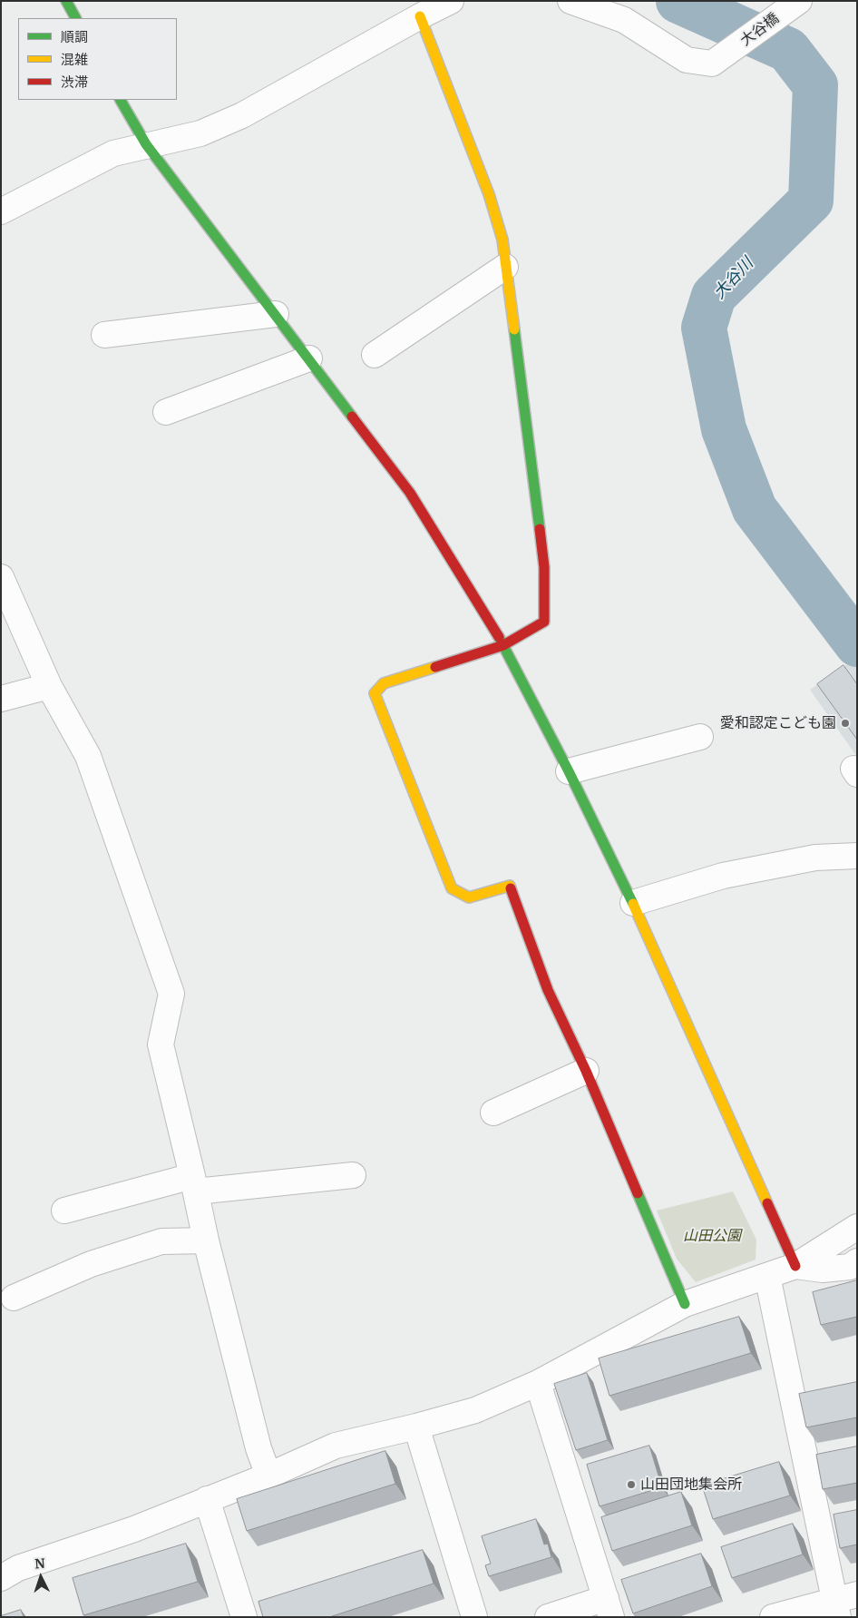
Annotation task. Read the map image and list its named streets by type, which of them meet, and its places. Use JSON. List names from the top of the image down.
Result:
{
  "streets": {
    "street": ["大谷橋"]
  },
  "water": ["大谷川"],
  "parks": ["山田公園"],
  "places": ["愛和認定こども園", "山田団地集会所"],
  "legend": ["順調", "混雑", "渋滞"],
  "north": "top"
}
